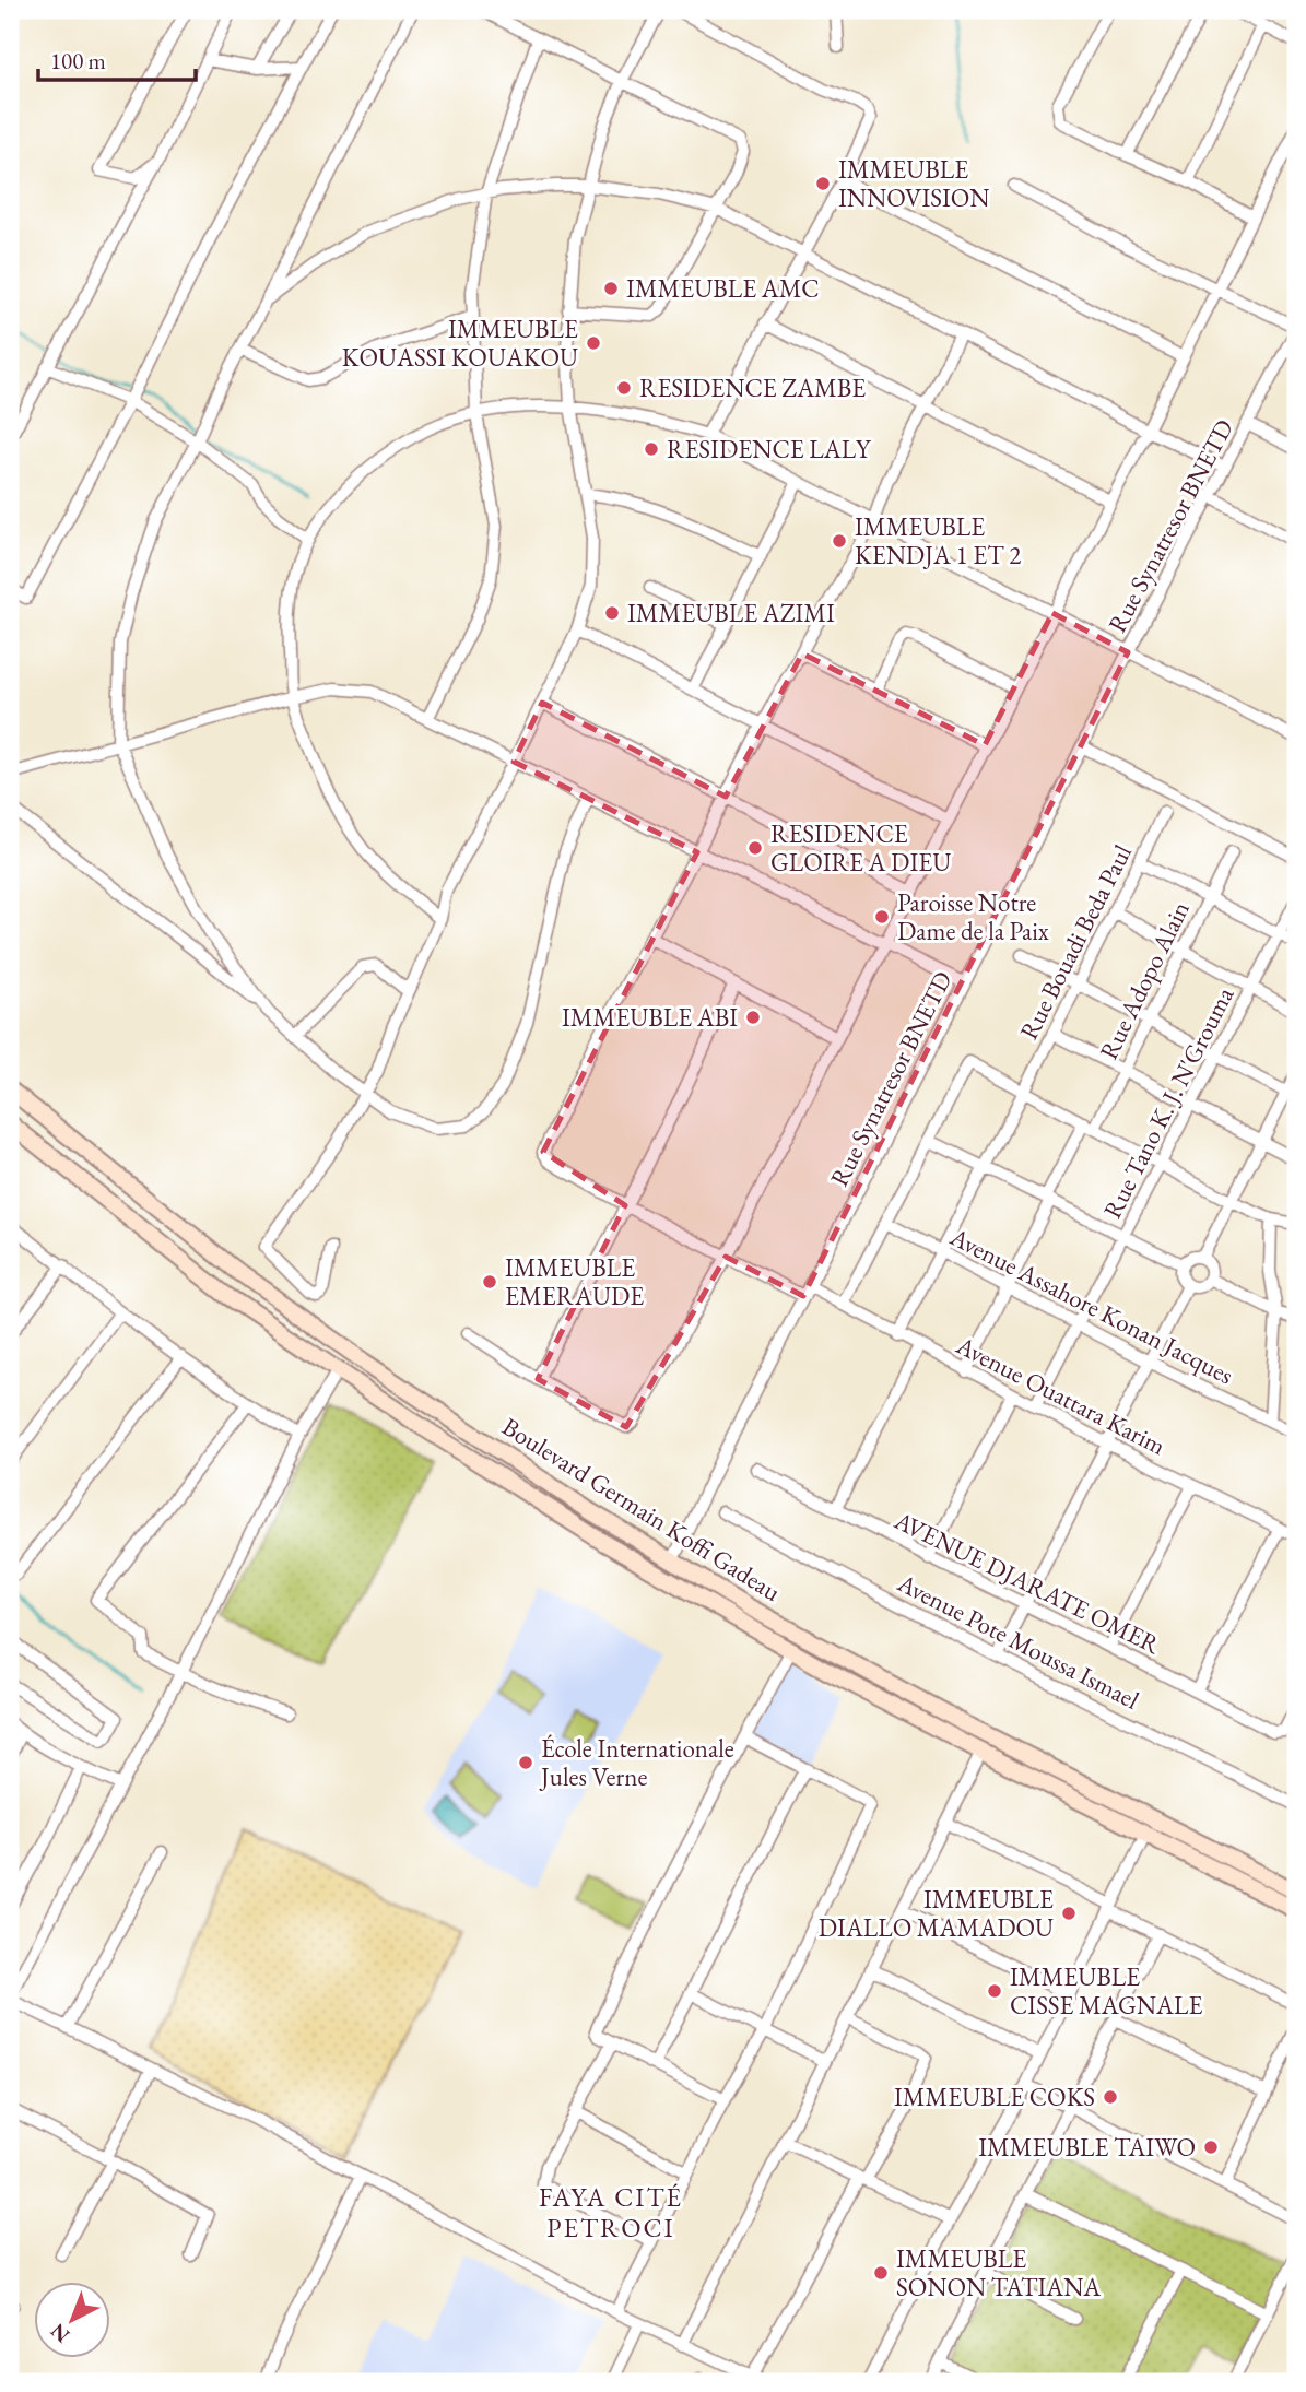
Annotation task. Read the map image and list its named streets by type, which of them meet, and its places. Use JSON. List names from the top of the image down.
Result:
{
  "streets": {
    "main road": ["Boulevard Germain Koffi Gadeau"],
    "street": [
      "Rue Synatresor BNETD",
      "Rue Bouadi Beda Paul",
      "Rue Adopo Alain",
      "Rue Tano K. J. N'Grouma",
      "Avenue Assahore Konan Jacques",
      "Avenue Ouattara Karim",
      "AVENUE DJARATE OMER",
      "Avenue Pote Moussa Ismael"
    ]
  },
  "crossings": [
    ["Rue Synatresor BNETD", "Avenue Ouattara Karim"],
    ["Rue Synatresor BNETD", "Boulevard Germain Koffi Gadeau"],
    ["Rue Bouadi Beda Paul", "Avenue Assahore Konan Jacques"],
    ["Rue Bouadi Beda Paul", "Avenue Ouattara Karim"],
    ["Rue Tano K. J. N'Grouma", "Avenue Assahore Konan Jacques"],
    ["Rue Tano K. J. N'Grouma", "Avenue Ouattara Karim"]
  ],
  "districts": ["FAYA CITÉ PETROCI"],
  "places": [
    "IMMEUBLE INNOVISION",
    "IMMEUBLE AMC",
    "IMMEUBLE KOUASSI KOUAKOU",
    "RESIDENCE ZAMBE",
    "RESIDENCE LALY",
    "IMMEUBLE KENDJA 1 ET 2",
    "IMMEUBLE AZIMI",
    "RESIDENCE GLOIRE A DIEU",
    "Paroisse Notre Dame de la Paix",
    "IMMEUBLE ABI",
    "IMMEUBLE EMERAUDE",
    "École Internationale Jules Verne",
    "IMMEUBLE DIALLO MAMADOU",
    "IMMEUBLE CISSE MAGNALE",
    "IMMEUBLE COKS",
    "IMMEUBLE TAIWO",
    "IMMEUBLE SONON TATIANA"
  ],
  "scale_bar": "100 m",
  "north": "bottom left"
}
